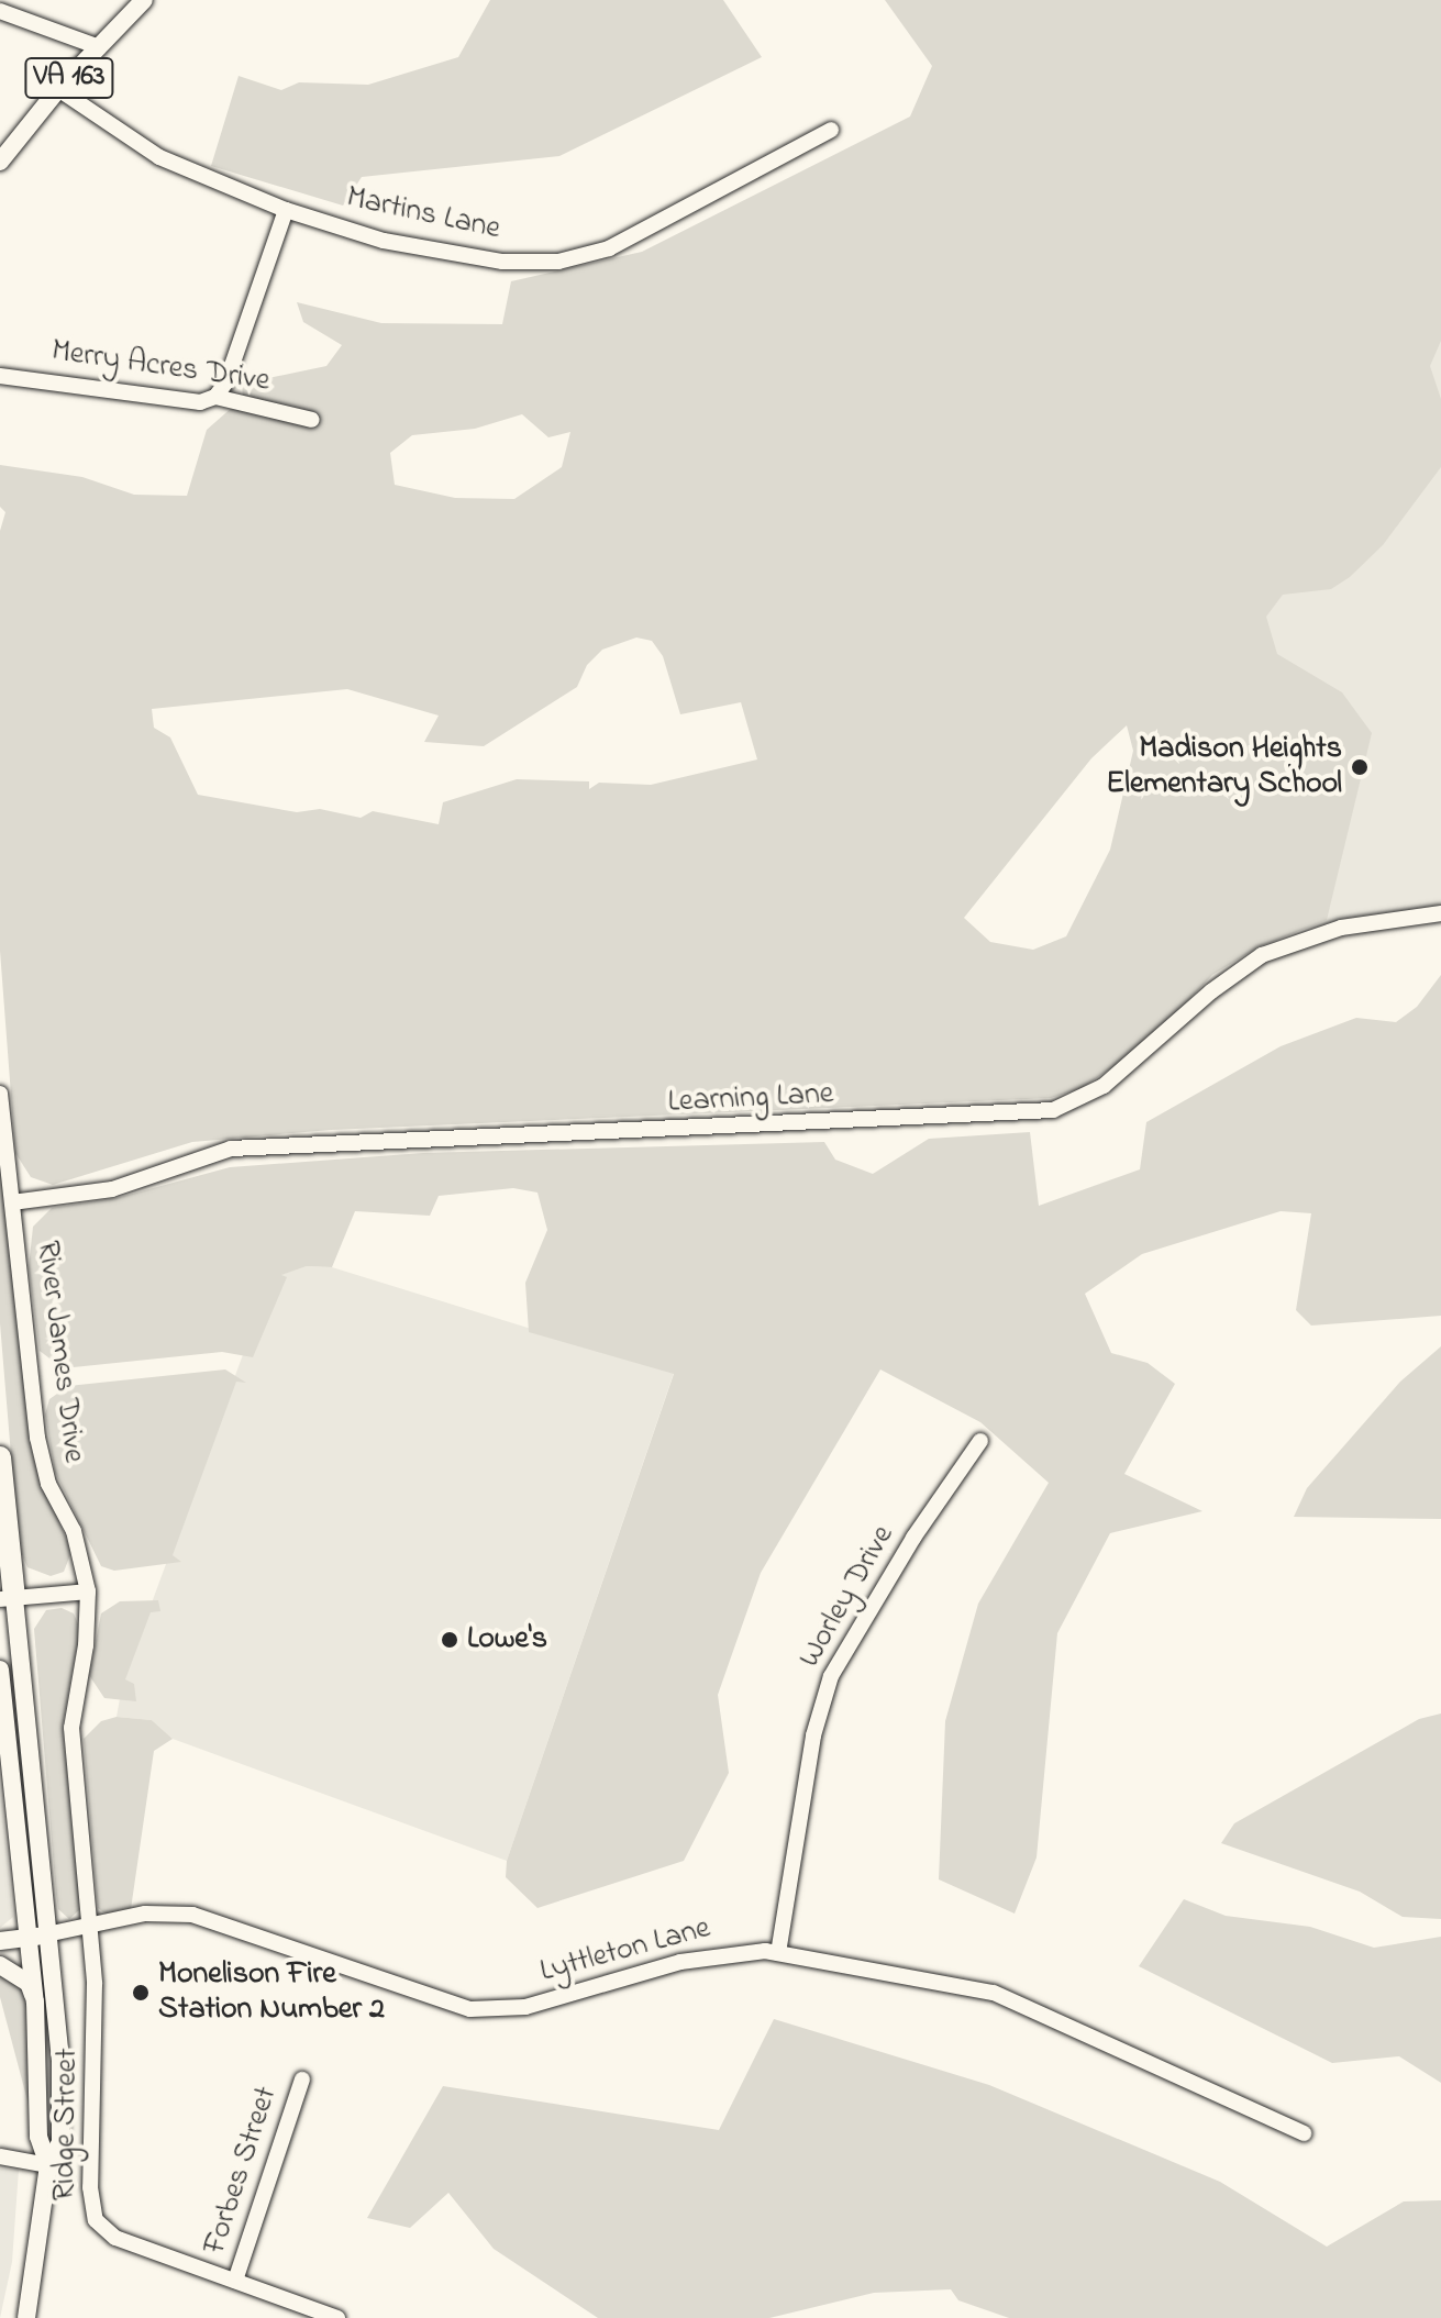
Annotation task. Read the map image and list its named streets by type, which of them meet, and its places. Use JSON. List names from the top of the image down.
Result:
{
  "streets": {
    "main road": ["VA 163"],
    "street": [
      "Martins Lane",
      "Merry Acres Drive",
      "Learning Lane",
      "River James Drive",
      "Worley Drive",
      "Lyttleton Lane",
      "Ridge Street",
      "Forbes Street"
    ]
  },
  "crossings": [
    ["VA 163", "Martins Lane"],
    ["Learning Lane", "River James Drive"],
    ["River James Drive", "Lyttleton Lane"],
    ["River James Drive", "Ridge Street"],
    ["Worley Drive", "Lyttleton Lane"],
    ["Lyttleton Lane", "Ridge Street"],
    ["Ridge Street", "Forbes Street"]
  ],
  "places": ["Madison Heights Elementary School", "Lowe's", "Monelison Fire Station Number 2"]
}
